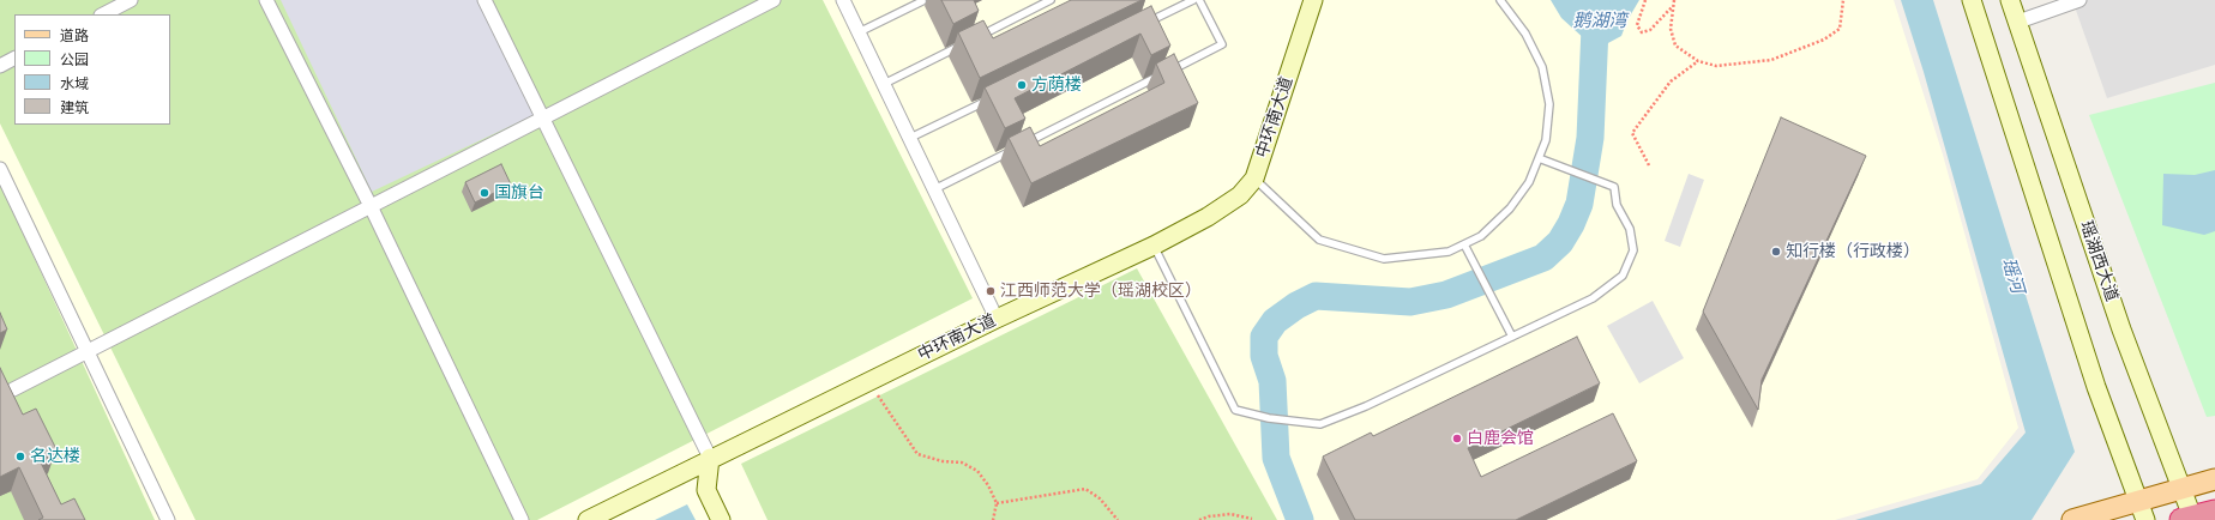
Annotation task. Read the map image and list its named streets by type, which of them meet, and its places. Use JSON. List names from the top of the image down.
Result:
{
  "streets": {
    "main road": ["中环南大道", "瑶湖西大道"]
  },
  "water": ["鹅湖湾", "瑶河"],
  "places": [
    "方荫楼",
    "国旗台",
    "知行楼（行政楼）",
    "江西师范大学（瑶湖校区）",
    "白鹿会馆",
    "名达楼"
  ],
  "legend": [
    "道路",
    "公园",
    "水域",
    "建筑"
  ]
}
